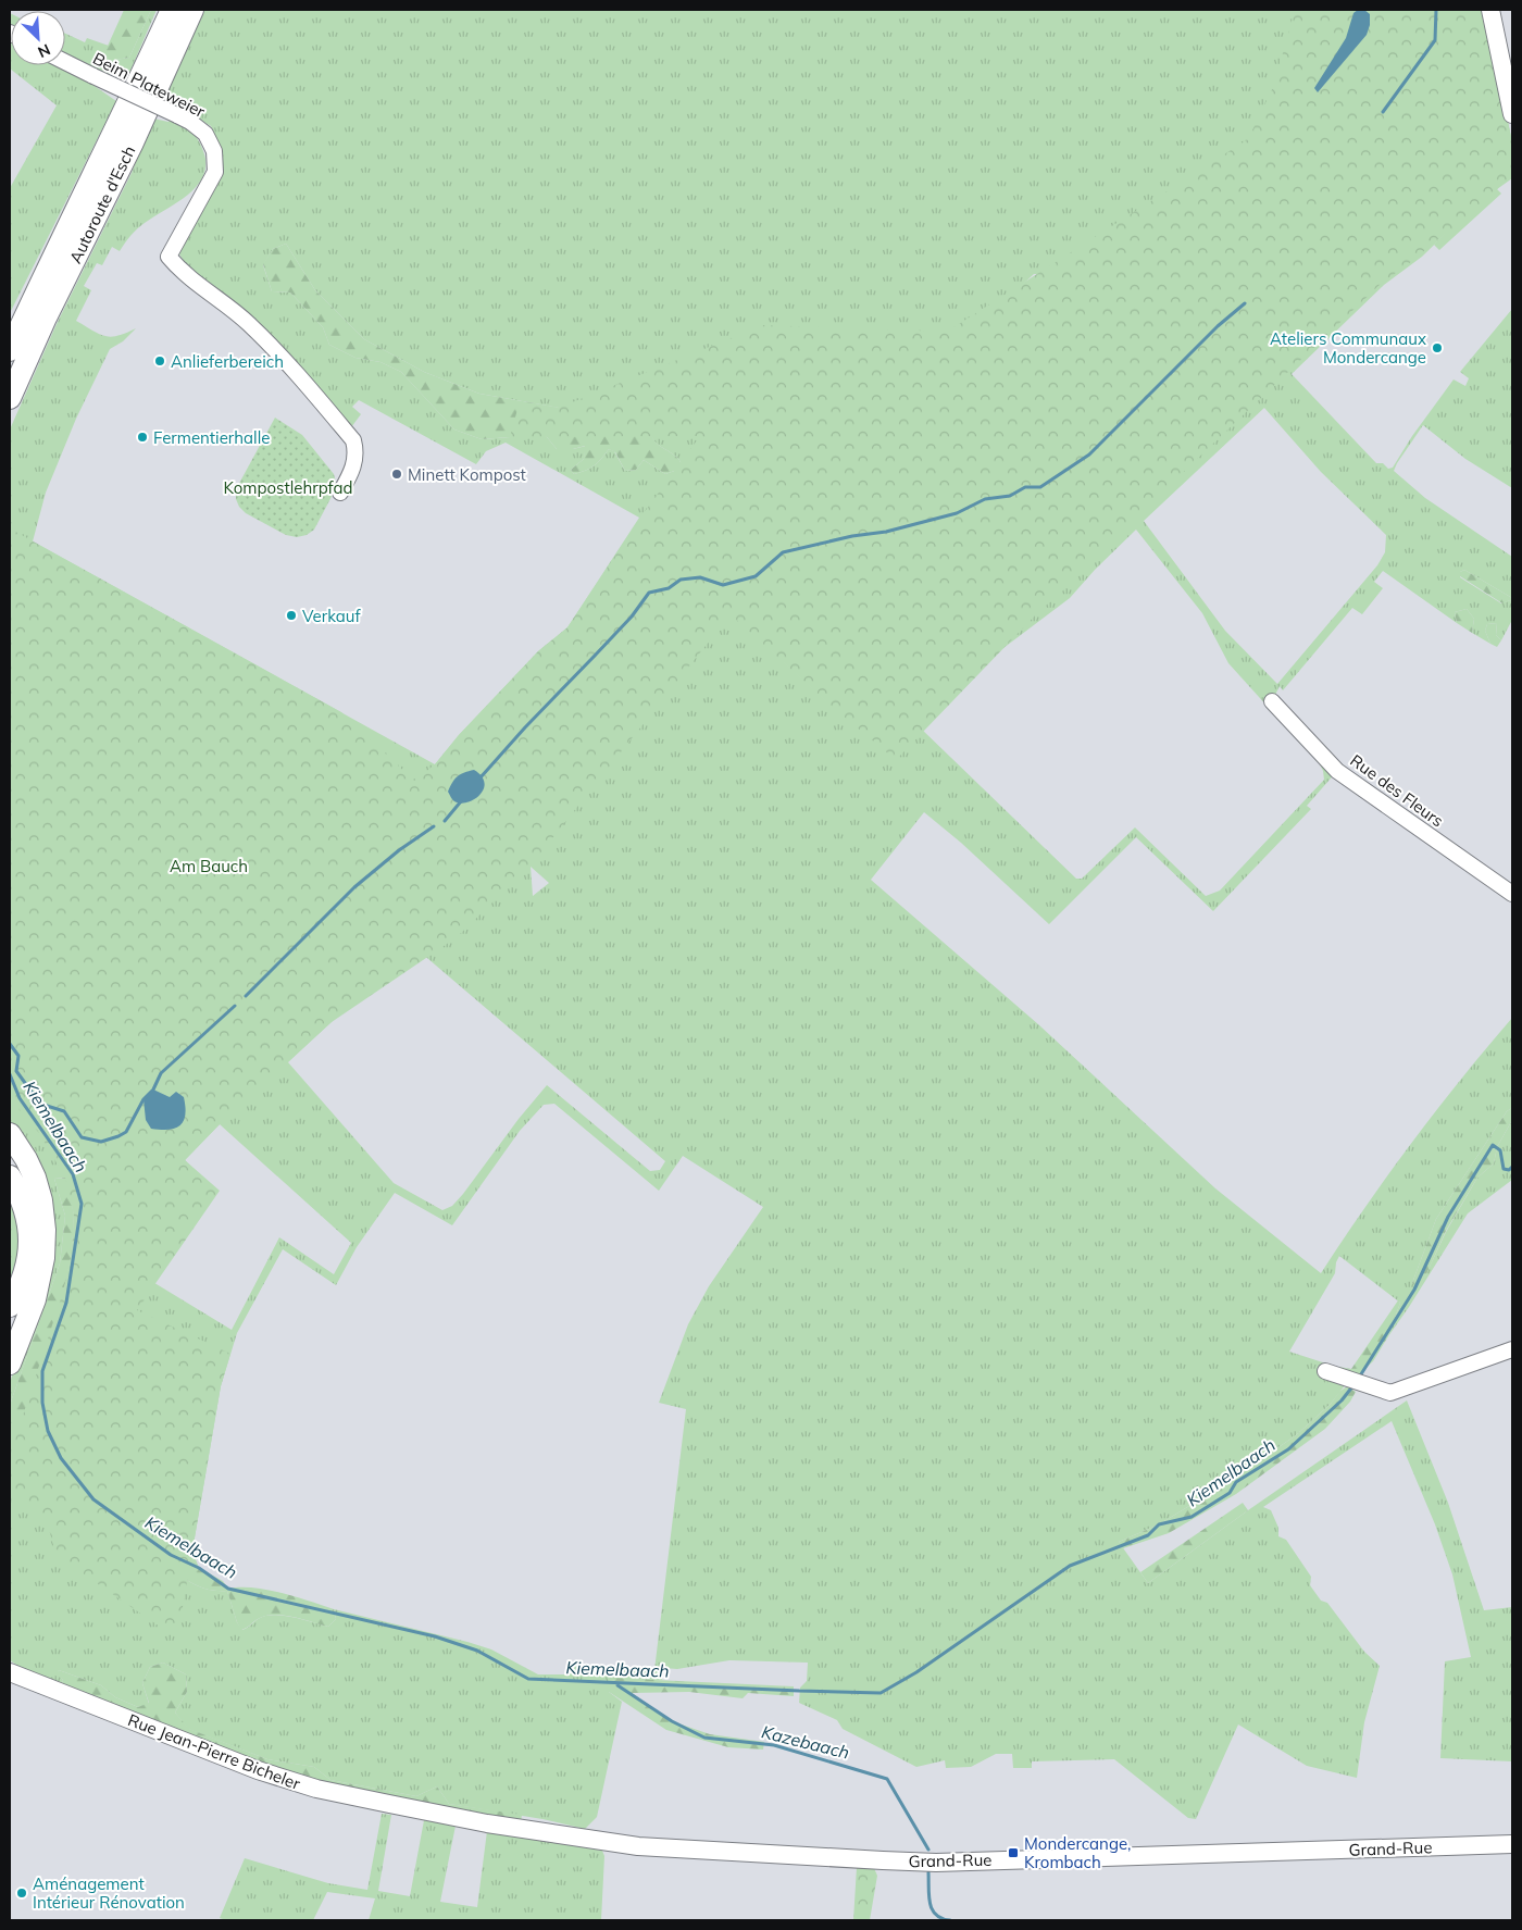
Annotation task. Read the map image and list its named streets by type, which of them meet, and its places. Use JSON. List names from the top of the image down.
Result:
{
  "streets": {
    "highway": ["Autoroute d'Esch"],
    "main road": ["Rue Jean-Pierre Bicheler", "Grand-Rue"],
    "street": ["Beim Plateweier", "Rue des Fleurs"]
  },
  "crossings": [
    ["Rue Jean-Pierre Bicheler", "Grand-Rue"]
  ],
  "water": ["Kiemelbaach", "Kazebaach"],
  "parks": ["Kompostlehrpfad", "Am Bauch"],
  "places": {
    "other": [
      "Ateliers Communaux Mondercange",
      "Anlieferbereich",
      "Fermentierhalle",
      "Minett Kompost",
      "Verkauf",
      "Aménagement Intérieur Rénovation"
    ],
    "transit": ["Mondercange, Krombach"]
  },
  "north": "bottom right"
}
